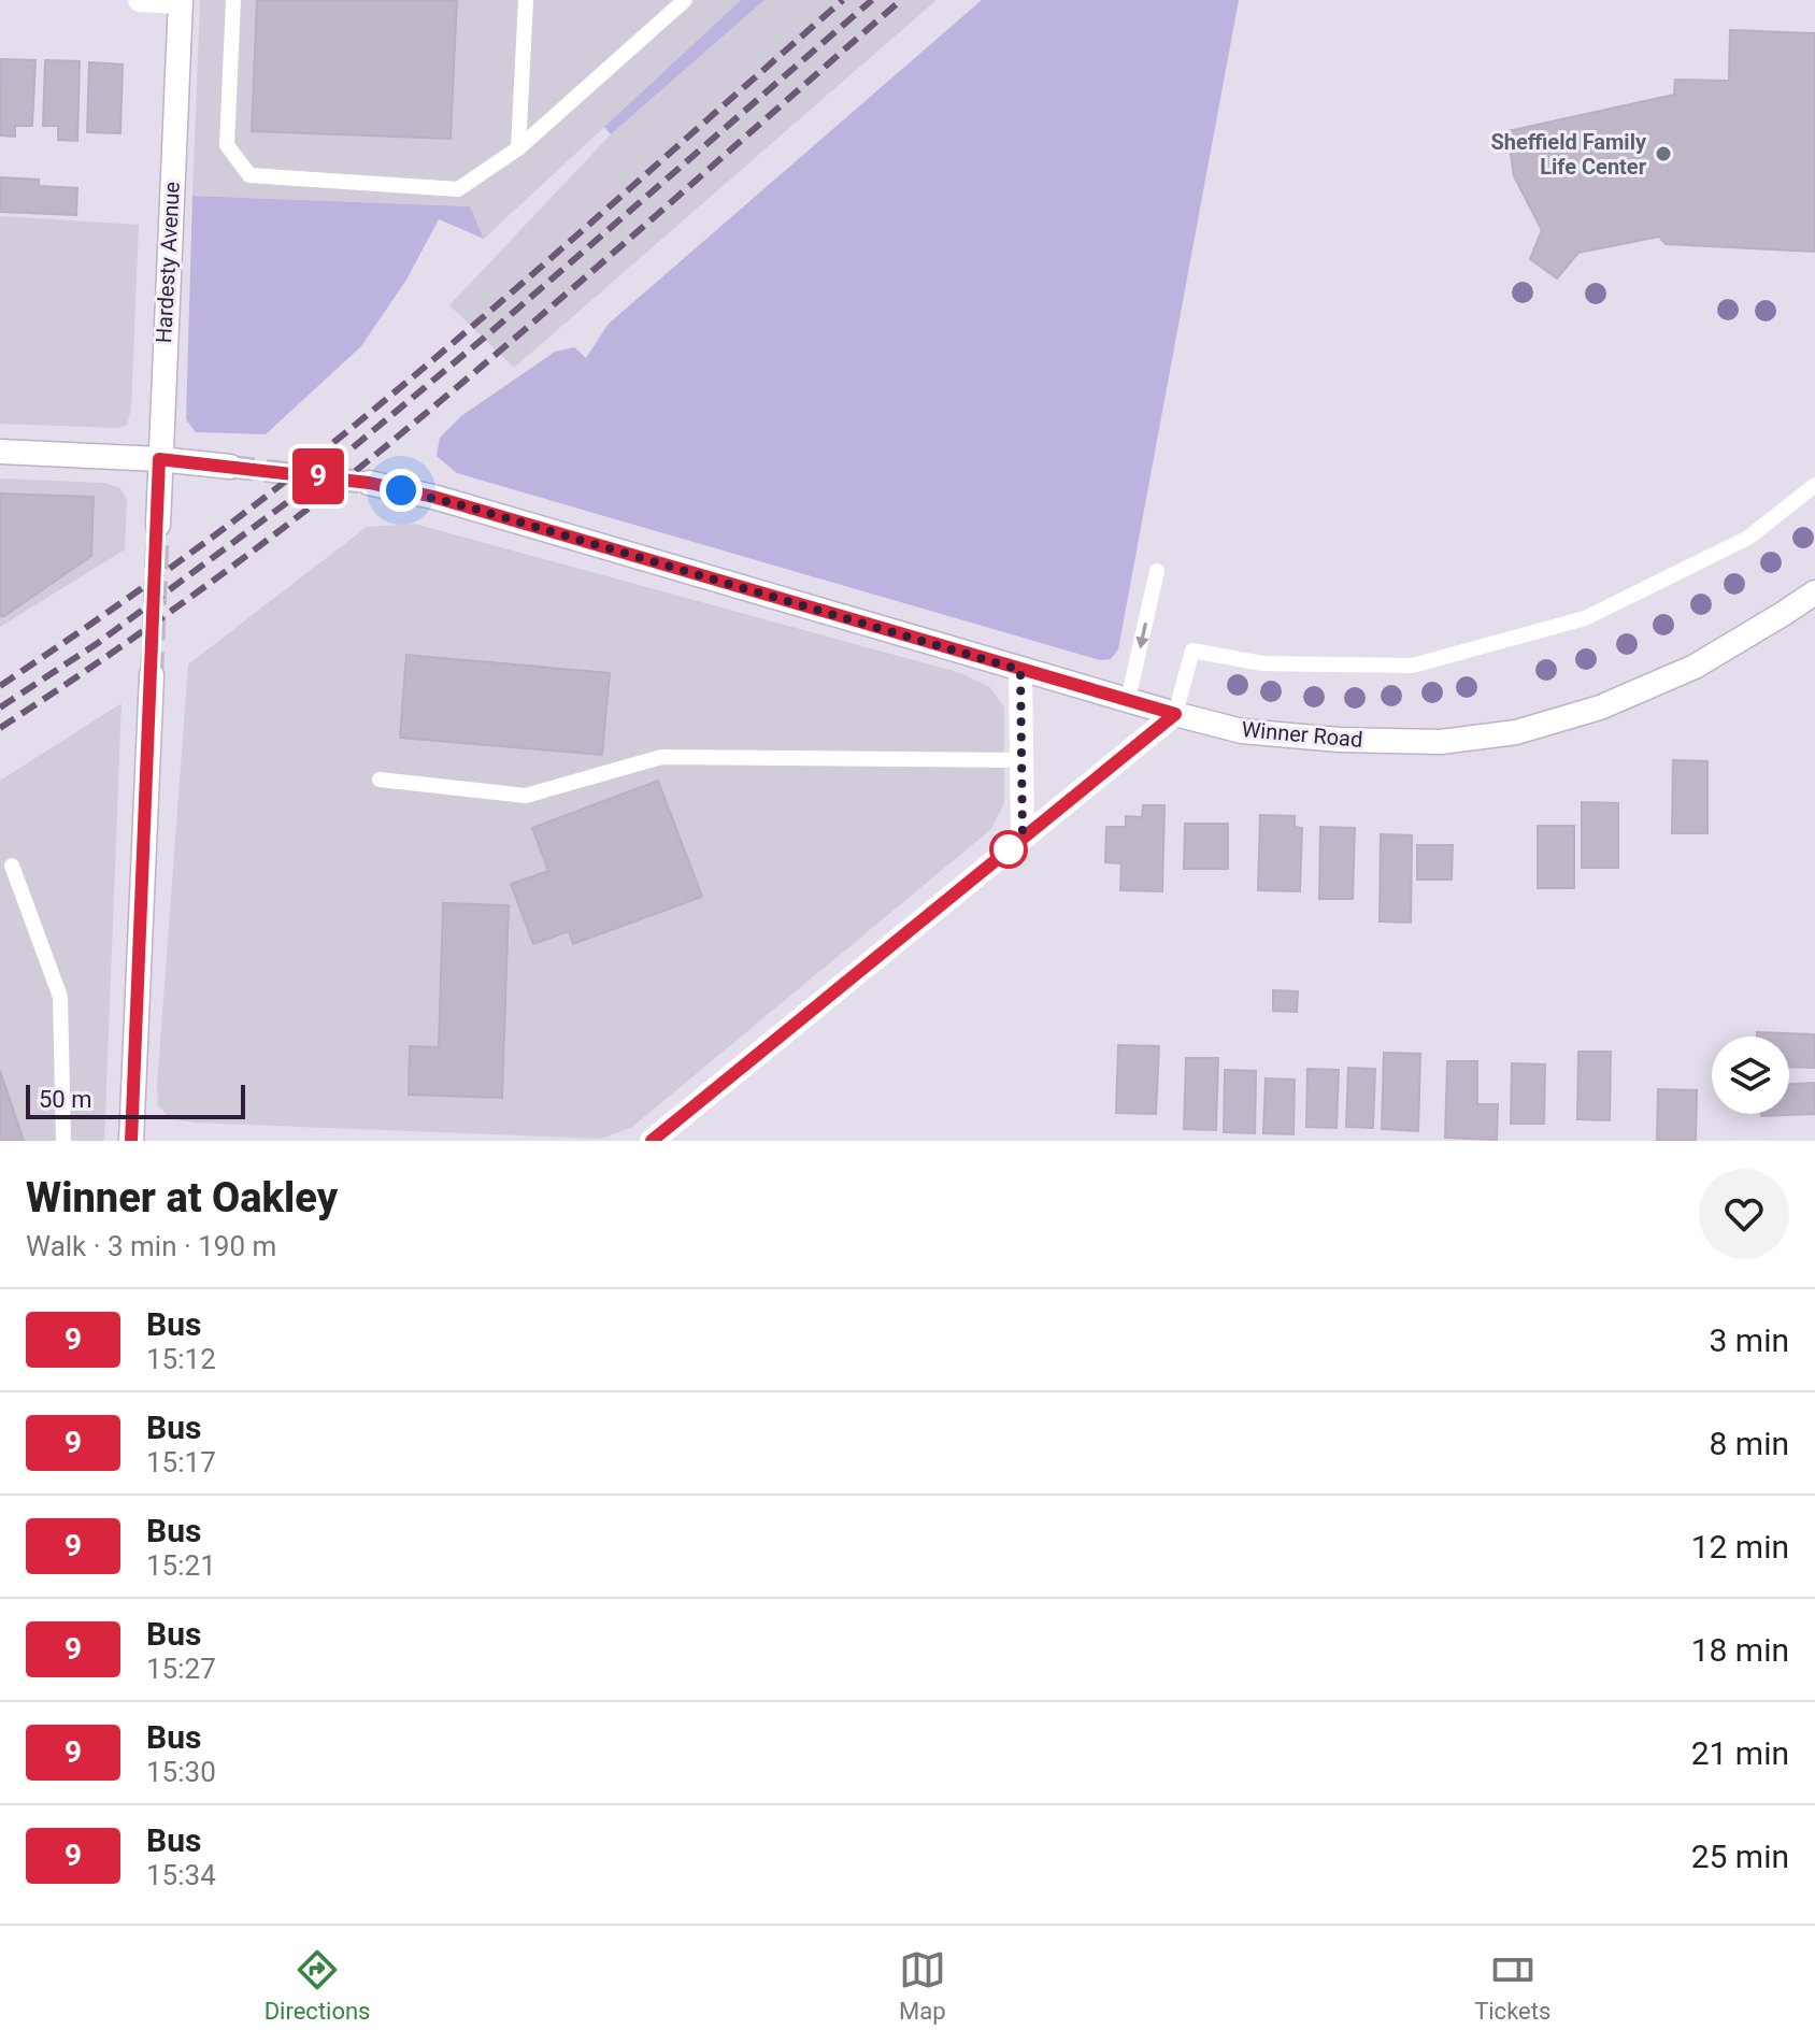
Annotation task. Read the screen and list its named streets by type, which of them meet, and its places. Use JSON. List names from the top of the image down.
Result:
{
  "streets": {
    "main road": ["Hardesty Avenue", "Winner Road"]
  },
  "places": ["Sheffield Family Life Center"],
  "lines": ["bus line 9"],
  "scale_bar": "50 m",
  "page": {
    "on_map": "9",
    "scale": "50 m",
    "heading": ["Winner at Oakley", "Walk · 3 min · 190 m"],
    "list": [
      {
        "mark": "9",
        "name": "Bus",
        "note": "15:12",
        "value": "3 min"
      },
      {
        "mark": "9",
        "name": "Bus",
        "note": "15:17",
        "value": "8 min"
      },
      {
        "mark": "9",
        "name": "Bus",
        "note": "15:21",
        "value": "12 min"
      },
      {
        "mark": "9",
        "name": "Bus",
        "note": "15:27",
        "value": "18 min"
      },
      {
        "mark": "9",
        "name": "Bus",
        "note": "15:30",
        "value": "21 min"
      },
      {
        "mark": "9",
        "name": "Bus",
        "note": "15:34",
        "value": "25 min"
      }
    ],
    "tabs": ["Directions", "Map", "Tickets"]
  }
}
